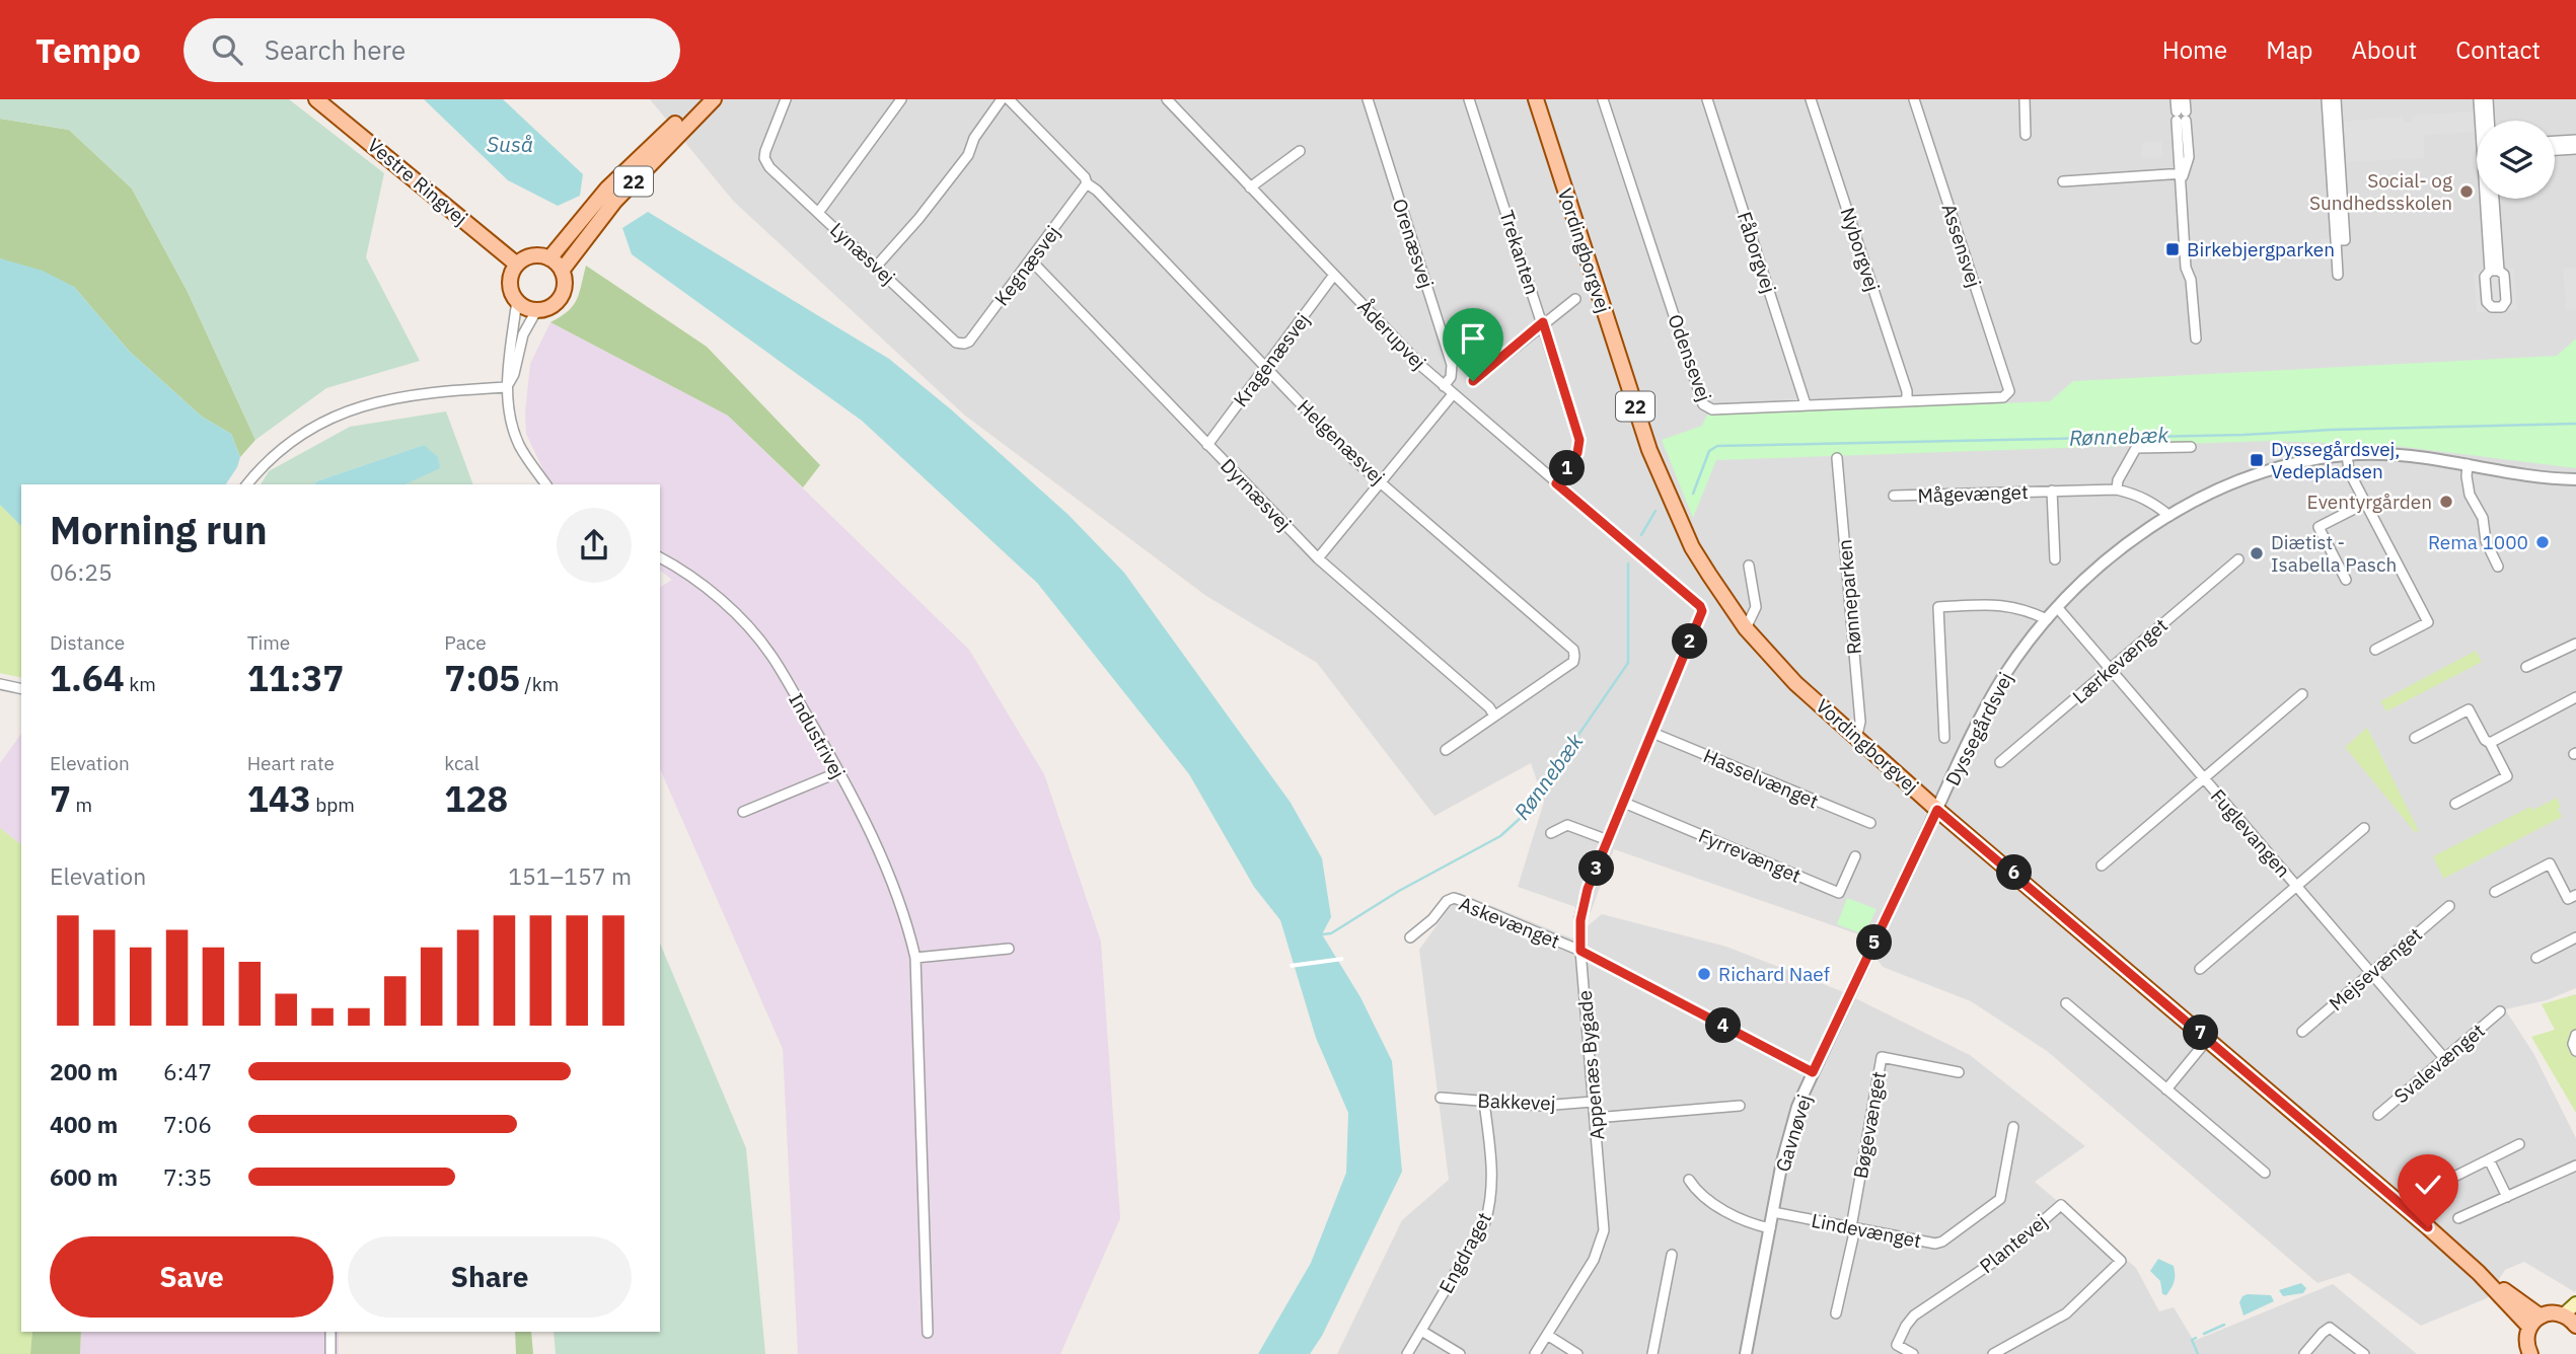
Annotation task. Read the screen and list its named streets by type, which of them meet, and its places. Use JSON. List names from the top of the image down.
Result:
{
  "streets": {
    "main road": ["Vestre Ringvej", "22", "Vordingborgvej"],
    "street": [
      "Orenæsvej",
      "Assensvej",
      "Nyborgvej",
      "Trekanten",
      "Fåborgvej",
      "Lynæsvej",
      "Kegnæsvej",
      "Åderupvej",
      "Odensevej",
      "Kragenæsvej",
      "Helgenæsvej",
      "Mågevænget",
      "Dyrnæsvej",
      "Rønneparken",
      "Lærkevænget",
      "Dyssegårdsvej",
      "Industrivej",
      "Hasselvænget",
      "Fuglevangen",
      "Fyrrevænget",
      "Askevænget",
      "Mejsevænget",
      "Svalevænget",
      "Appenæs Bygade",
      "Bakkevej",
      "Bøgevænget",
      "Gavnøvej",
      "Lindevænget",
      "Plantevej",
      "Engdraget"
    ]
  },
  "crossings": [
    ["Vestre Ringvej", "22"],
    ["Orenæsvej", "Åderupvej"],
    ["Assensvej", "Odensevej"],
    ["Nyborgvej", "Odensevej"],
    ["Vordingborgvej", "Rønneparken"],
    ["Vordingborgvej", "Dyssegårdsvej"],
    ["Vordingborgvej", "Gavnøvej"],
    ["Trekanten", "Åderupvej"],
    ["Fåborgvej", "Odensevej"],
    ["Lynæsvej", "Kegnæsvej"],
    ["Kegnæsvej", "Helgenæsvej"],
    ["Kegnæsvej", "Dyrnæsvej"],
    ["Åderupvej", "Kragenæsvej"],
    ["Åderupvej", "Appenæs Bygade"],
    ["Kragenæsvej", "Helgenæsvej"],
    ["Kragenæsvej", "Dyrnæsvej"],
    ["Helgenæsvej", "Dyrnæsvej"],
    ["Mågevænget", "Dyssegårdsvej"],
    ["Lærkevænget", "Fuglevangen"],
    ["Dyssegårdsvej", "Fuglevangen"],
    ["Dyssegårdsvej", "Gavnøvej"],
    ["Hasselvænget", "Appenæs Bygade"],
    ["Fuglevangen", "Mejsevænget"],
    ["Fuglevangen", "Svalevænget"],
    ["Fyrrevænget", "Appenæs Bygade"],
    ["Askevænget", "Appenæs Bygade"],
    ["Appenæs Bygade", "Bakkevej"],
    ["Bakkevej", "Engdraget"],
    ["Bøgevænget", "Lindevænget"],
    ["Gavnøvej", "Lindevænget"]
  ],
  "water": ["Suså", "Rønnebæk"],
  "places": {
    "other": [
      "Social- og Sundhedsskolen",
      "Eventyrgården",
      "Rema 1000",
      "Diætist - Isabella Pasch",
      "Richard Naef"
    ],
    "transit": ["Birkebjergparken", "Dyssegårdsvej, Vedepladsen"]
  },
  "page": {
    "header": "Tempo",
    "search": "Search here",
    "nav": [
      "Home",
      "Map",
      "About",
      "Contact"
    ],
    "pins": [
      "1",
      "2",
      "3",
      "6",
      "5",
      "4",
      "7"
    ],
    "heading": ["Morning run", "06:25"],
    "stats": [
      ["Distance", "1.64 km"],
      ["Time", "11:37"],
      ["Pace", "7:05 /km"],
      ["Elevation", "7 m"],
      ["Heart rate", "143 bpm"],
      ["kcal", "128"]
    ],
    "chart": ["Elevation", "151–157 m"],
    "list": [
      {
        "name": "200 m",
        "note": "6:47"
      },
      {
        "name": "400 m",
        "note": "7:06"
      },
      {
        "name": "600 m",
        "note": "7:35"
      }
    ],
    "buttons": ["Save", "Share"]
  }
}
